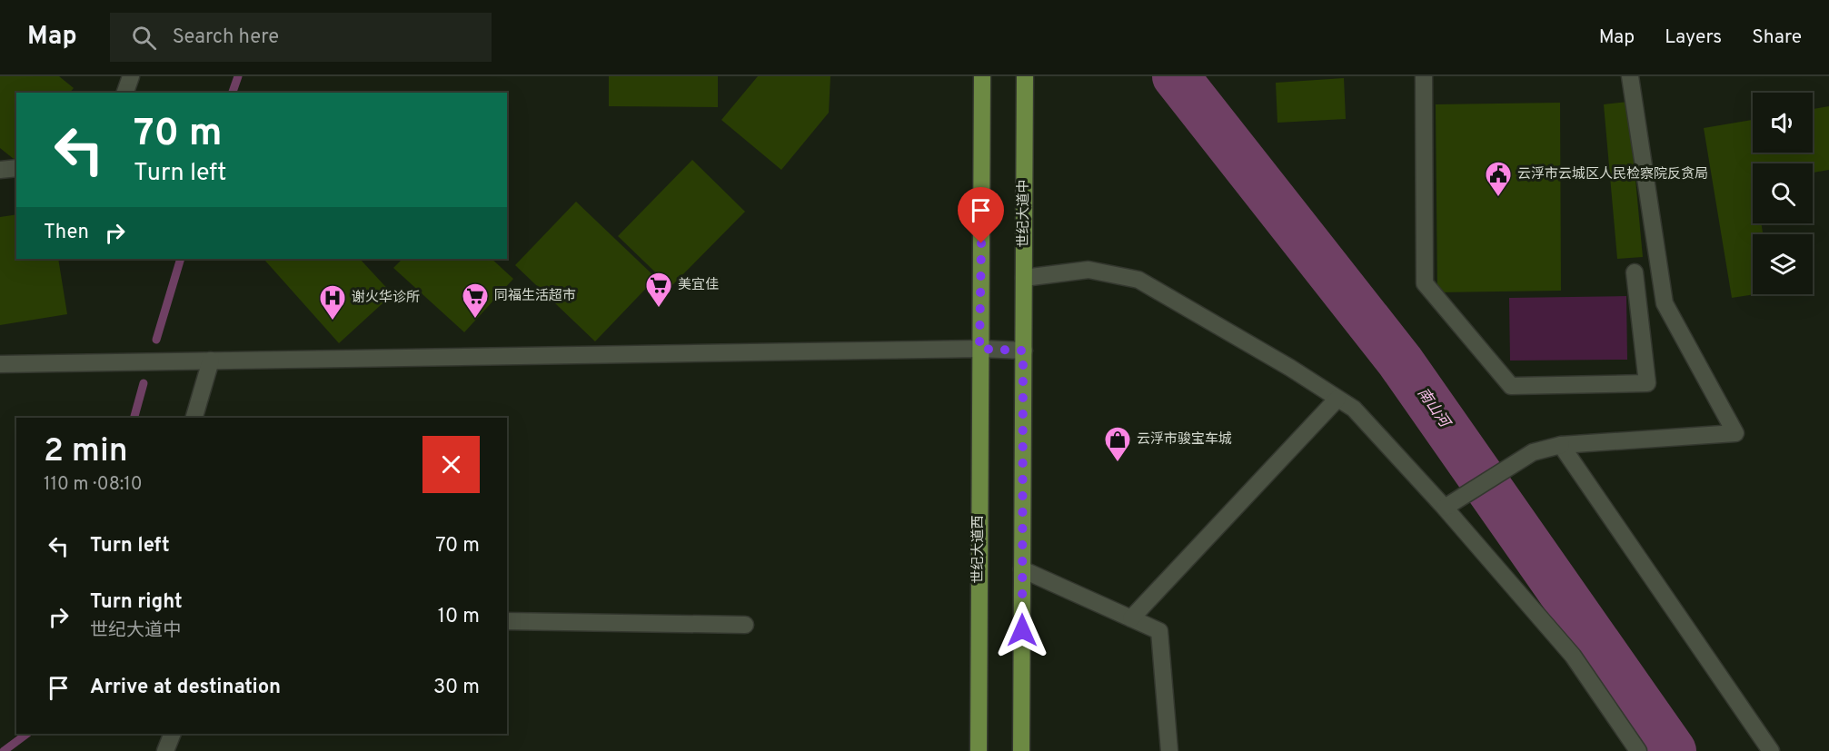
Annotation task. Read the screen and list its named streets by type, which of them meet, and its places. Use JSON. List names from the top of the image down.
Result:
{
  "streets": {
    "main road": ["世纪大道中", "世纪大道西"]
  },
  "water": ["南山河"],
  "places": {
    "public building": ["云浮市云城区人民检察院反贪局"],
    "supermarket": ["美宜佳", "同福生活超市"],
    "hospital": ["谢火华诊所"],
    "shop": ["云浮市骏宝车城"]
  },
  "page": {
    "header": "Map",
    "search": "Search here",
    "nav": ["Map", "Layers", "Share"],
    "turn": ["70 m", "Turn left"],
    "then": "Then",
    "heading": ["2 min", "110 m · 08:10"],
    "list": [
      {
        "name": "Turn left",
        "value": "70 m"
      },
      {
        "name": "Turn right",
        "note": "世纪大道中",
        "value": "10 m"
      },
      {
        "name": "Arrive at destination",
        "value": "30 m"
      }
    ]
  }
}
